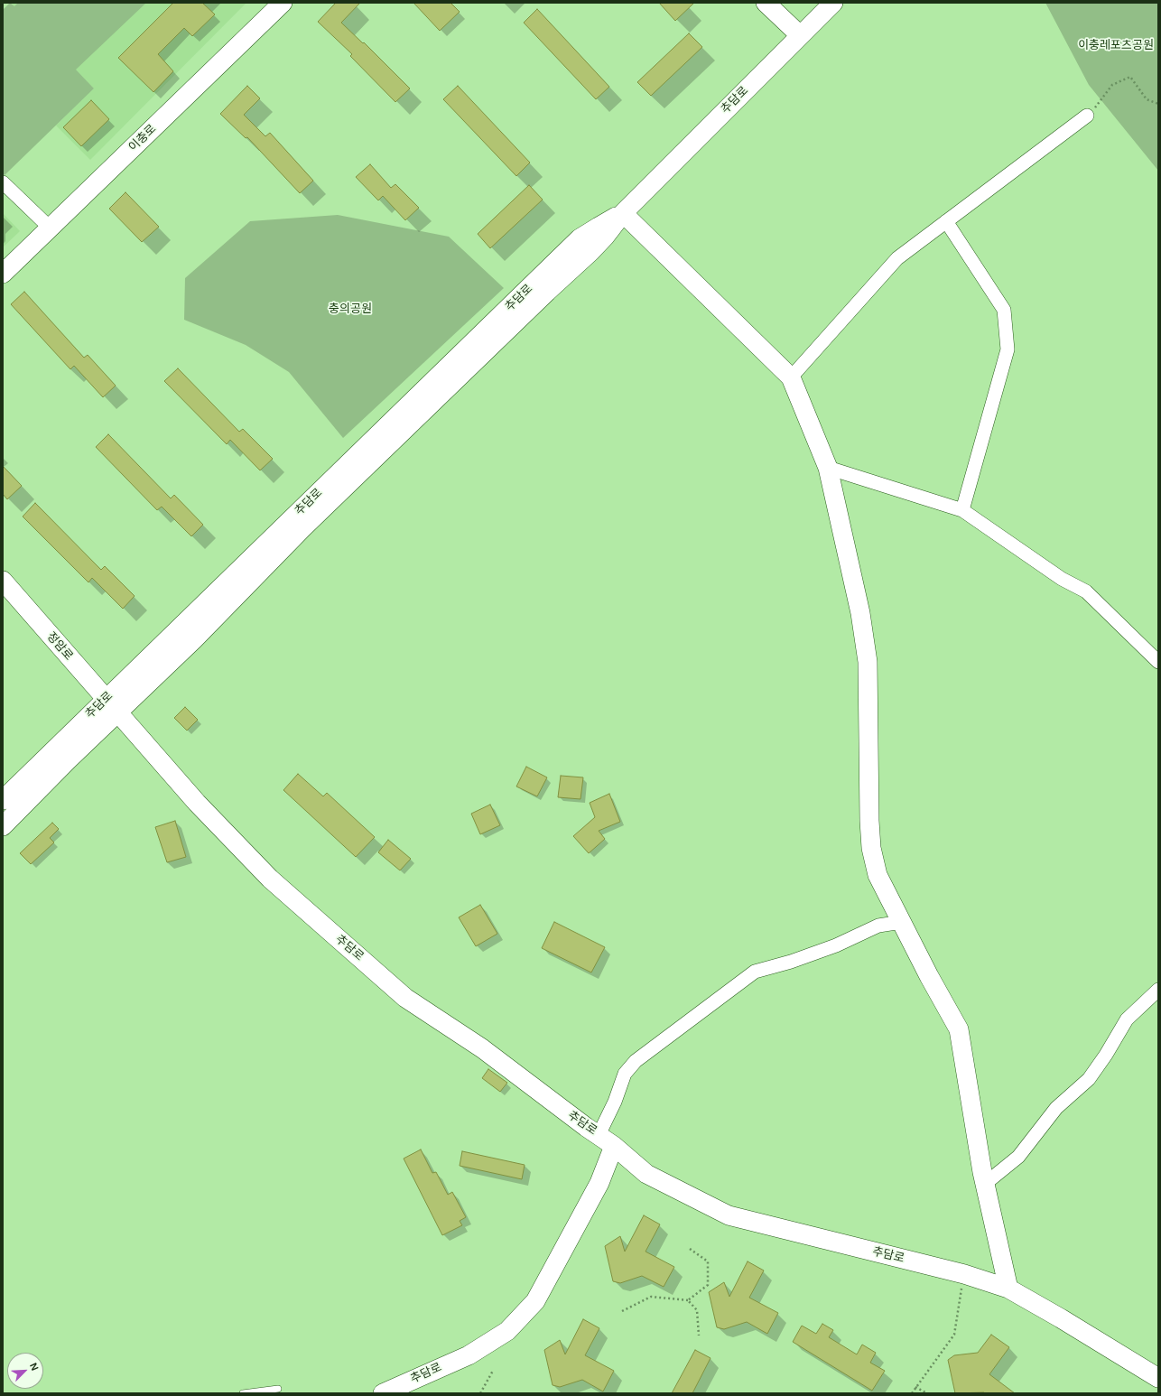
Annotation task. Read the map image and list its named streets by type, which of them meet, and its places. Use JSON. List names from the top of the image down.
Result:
{
  "streets": {
    "street": ["추담로", "이충로", "정암로"]
  },
  "crossings": [
    ["추담로", "정암로"]
  ],
  "parks": ["이충레포츠공원", "충의공원"],
  "north": "top right"
}
